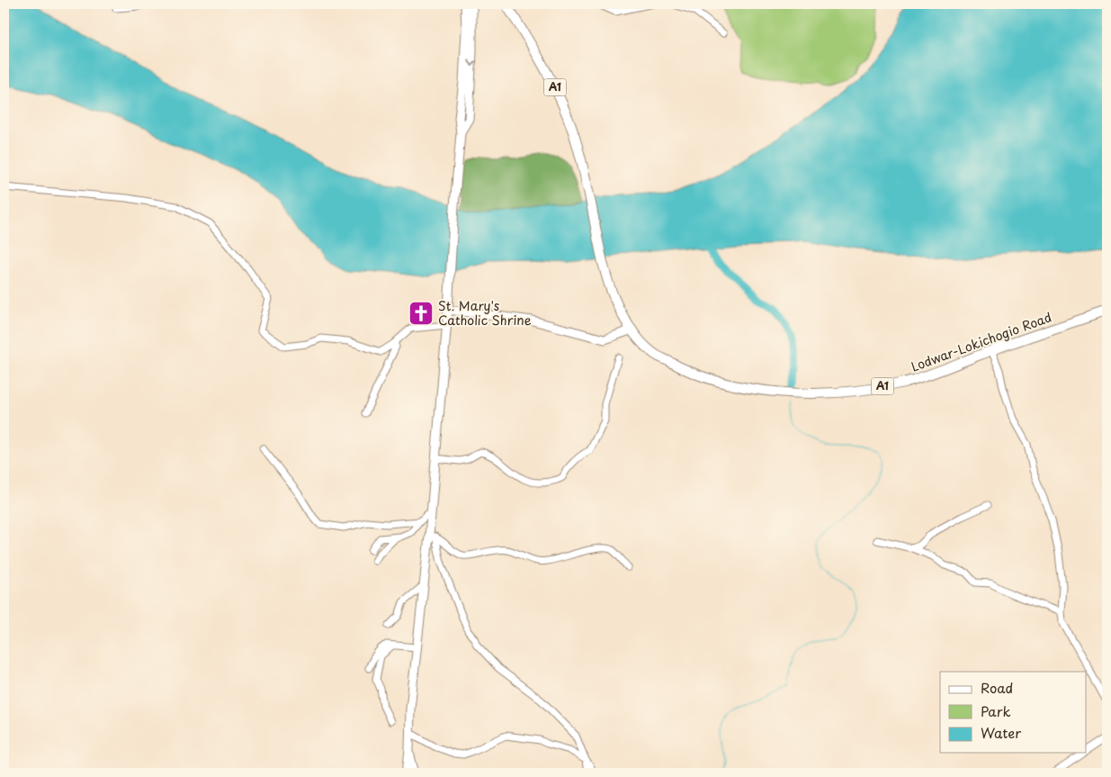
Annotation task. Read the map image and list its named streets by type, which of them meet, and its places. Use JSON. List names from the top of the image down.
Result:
{
  "streets": {
    "highway": ["A1", "Lodwar-Lokichogio Road"]
  },
  "crossings": [
    ["A1", "Lodwar-Lokichogio Road"]
  ],
  "places": {
    "church": ["St. Mary's Catholic Shrine"]
  },
  "legend": ["Road", "Park", "Water"]
}
